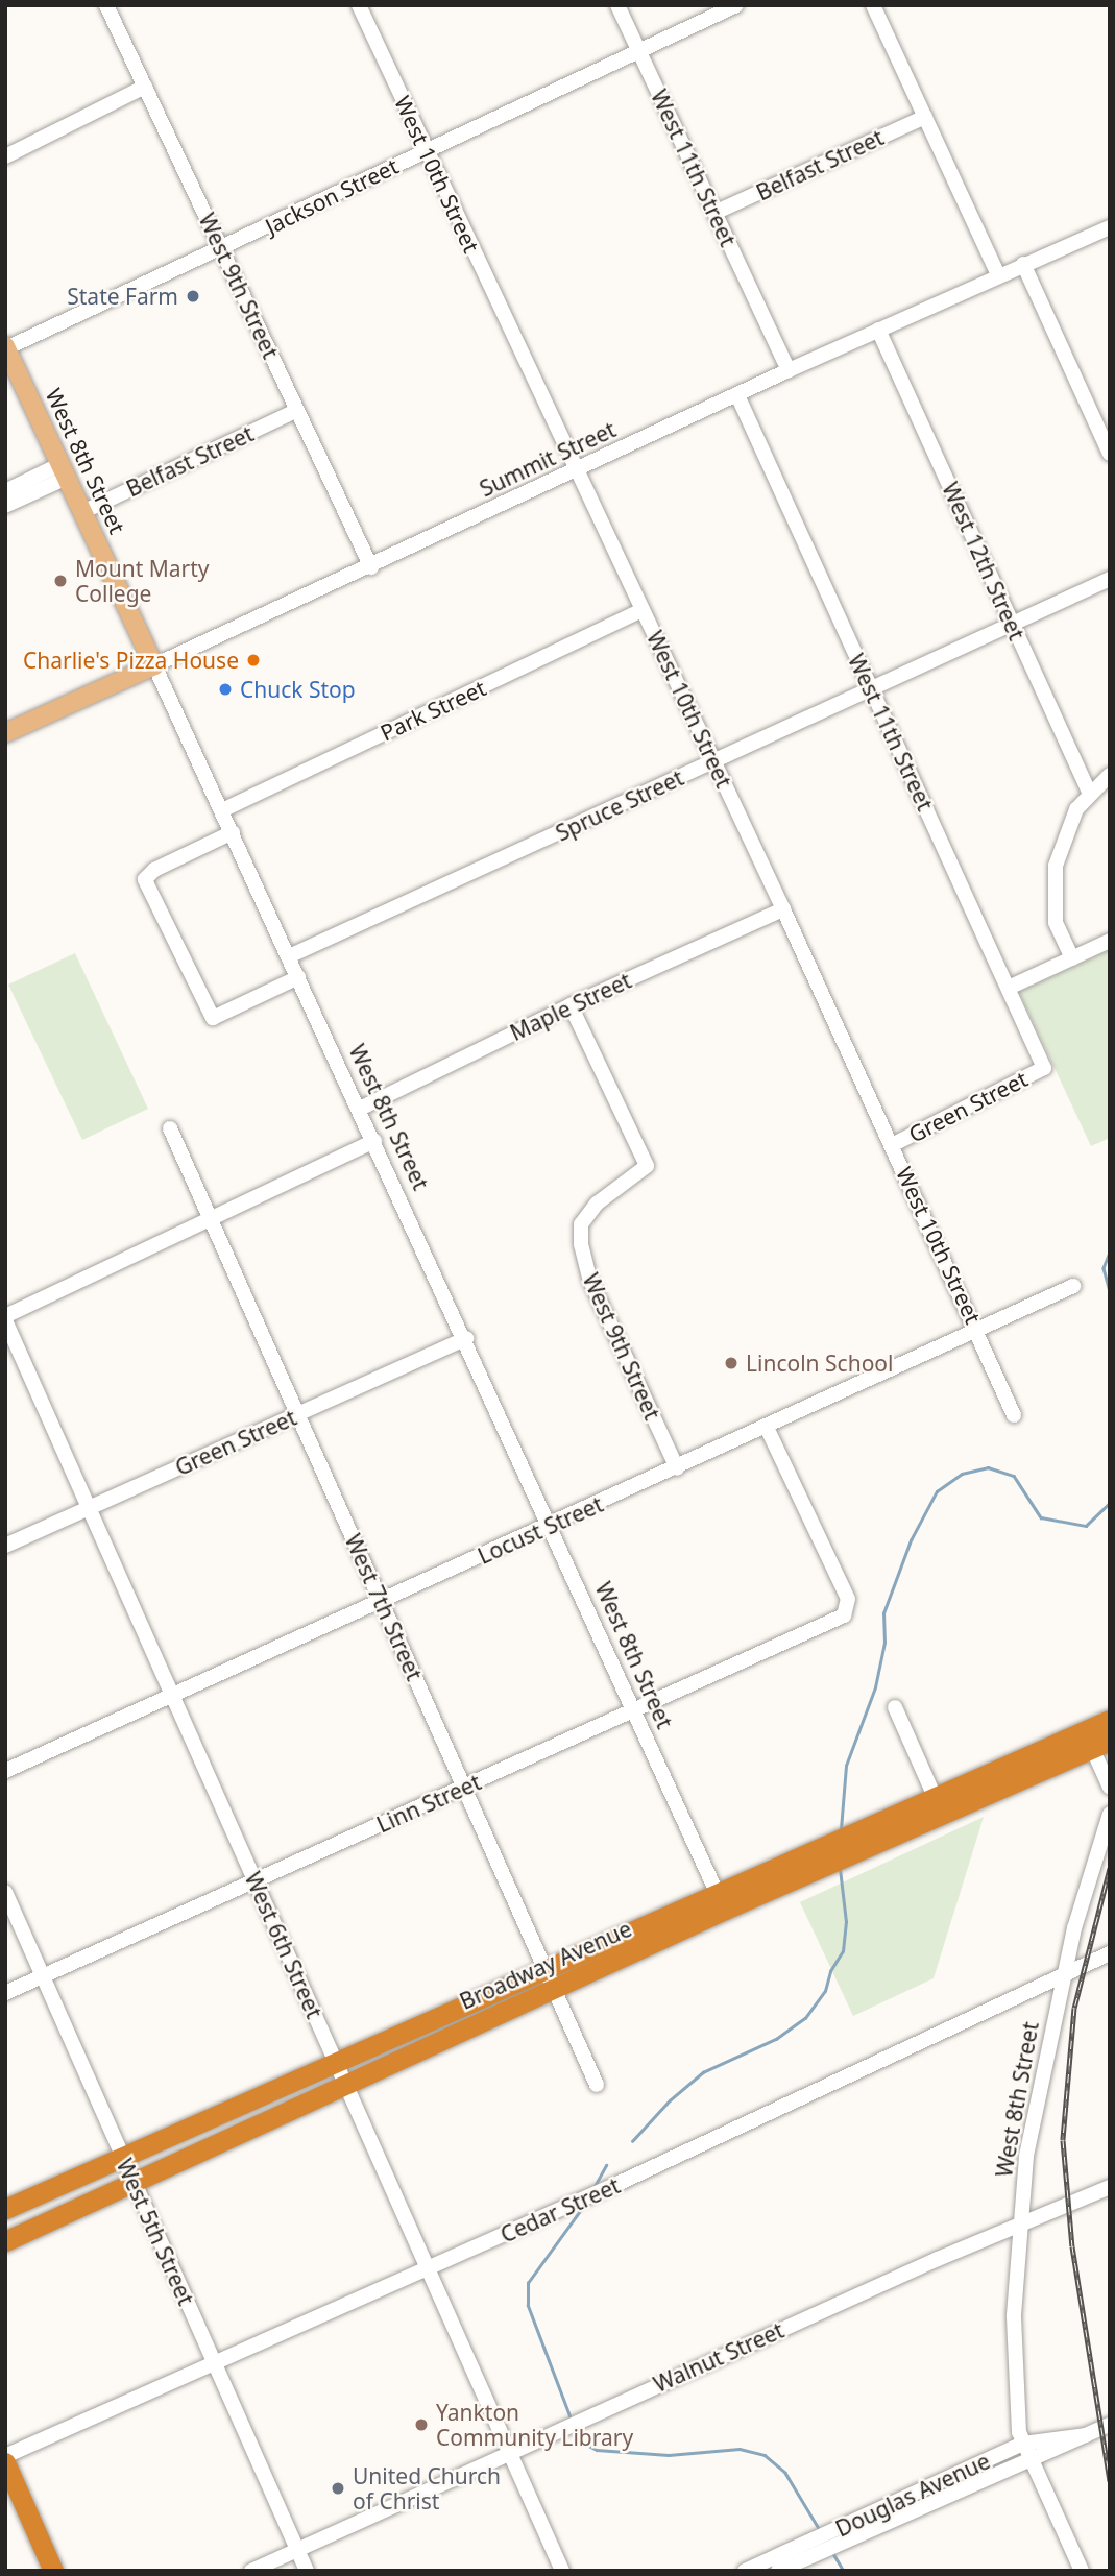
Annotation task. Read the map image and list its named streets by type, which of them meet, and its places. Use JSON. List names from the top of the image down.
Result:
{
  "streets": {
    "highway": ["Broadway Avenue"],
    "main road": ["Summit Street", "West 8th Street"],
    "street": [
      "Belfast Street",
      "West 11th Street",
      "West 10th Street",
      "Jackson Street",
      "West 9th Street",
      "West 12th Street",
      "Park Street",
      "Spruce Street",
      "Maple Street",
      "Green Street",
      "Locust Street",
      "West 7th Street",
      "Linn Street",
      "West 6th Street",
      "Cedar Street",
      "West 5th Street",
      "Walnut Street",
      "Douglas Avenue"
    ]
  },
  "crossings": [
    ["Belfast Street", "West 11th Street"],
    ["Belfast Street", "West 9th Street"],
    ["Belfast Street", "West 8th Street"],
    ["West 11th Street", "Jackson Street"],
    ["West 11th Street", "Summit Street"],
    ["West 11th Street", "Spruce Street"],
    ["West 11th Street", "Green Street"],
    ["West 10th Street", "Jackson Street"],
    ["West 10th Street", "Summit Street"],
    ["West 10th Street", "Park Street"],
    ["West 10th Street", "Spruce Street"],
    ["West 10th Street", "Maple Street"],
    ["West 10th Street", "Green Street"],
    ["West 10th Street", "Locust Street"],
    ["Jackson Street", "West 9th Street"],
    ["Jackson Street", "West 8th Street"],
    ["West 9th Street", "Summit Street"],
    ["West 9th Street", "Maple Street"],
    ["West 9th Street", "Locust Street"],
    ["Summit Street", "West 8th Street"],
    ["Summit Street", "West 12th Street"],
    ["West 8th Street", "Park Street"],
    ["West 8th Street", "Spruce Street"],
    ["West 8th Street", "Maple Street"],
    ["West 8th Street", "Green Street"],
    ["West 8th Street", "Locust Street"],
    ["West 8th Street", "Linn Street"],
    ["West 8th Street", "Broadway Avenue"],
    ["West 8th Street", "Cedar Street"],
    ["West 8th Street", "Walnut Street"],
    ["West 8th Street", "Douglas Avenue"],
    ["West 12th Street", "Spruce Street"],
    ["Green Street", "West 7th Street"],
    ["Green Street", "West 6th Street"],
    ["Locust Street", "West 7th Street"],
    ["Locust Street", "Linn Street"],
    ["Locust Street", "West 6th Street"],
    ["West 7th Street", "Linn Street"],
    ["West 7th Street", "Broadway Avenue"],
    ["Linn Street", "West 6th Street"],
    ["Linn Street", "West 5th Street"],
    ["West 6th Street", "Broadway Avenue"],
    ["West 6th Street", "Cedar Street"],
    ["West 6th Street", "Walnut Street"],
    ["Broadway Avenue", "West 5th Street"],
    ["Cedar Street", "West 5th Street"],
    ["West 5th Street", "Walnut Street"]
  ],
  "places": [
    "State Farm",
    "Mount Marty College",
    "Charlie's Pizza House",
    "Chuck Stop",
    "Lincoln School",
    "Yankton Community Library",
    "United Church of Christ"
  ]
}
